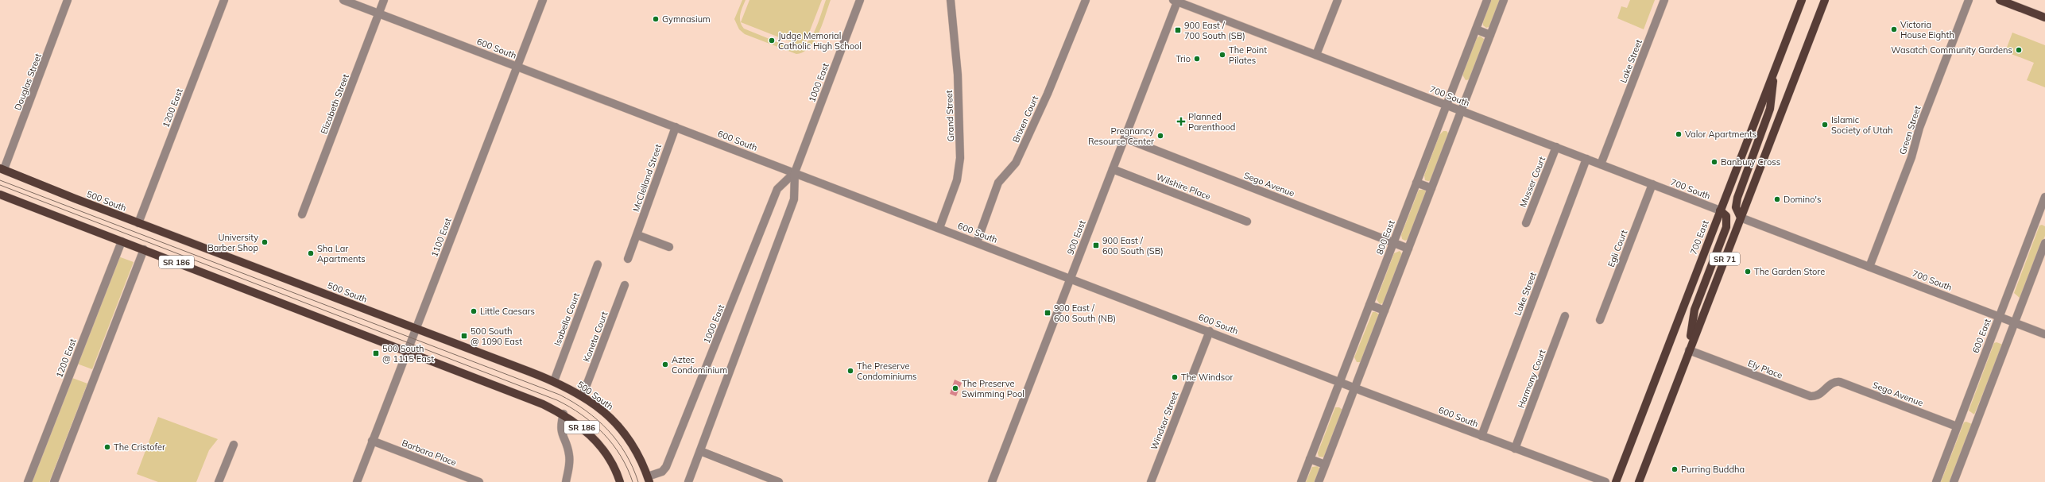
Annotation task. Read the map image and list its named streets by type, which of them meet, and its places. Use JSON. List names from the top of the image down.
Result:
{
  "streets": {
    "main road": [
      "500 South",
      "700 East",
      "SR 71",
      "SR 186"
    ],
    "street": [
      "600 South",
      "Lake Street",
      "Douglas Street",
      "1000 East",
      "700 South",
      "Elizabeth Street",
      "1200 East",
      "Grand Street",
      "Brixen Court",
      "Green Street",
      "McClelland Street",
      "Musser Court",
      "Sego Avenue",
      "Wilshire Place",
      "1100 East",
      "900 East",
      "800 East",
      "Egli Court",
      "Isabella Court",
      "600 East",
      "Koneta Court",
      "Ely Place",
      "Harmony Court",
      "Windsor Street",
      "Barbara Place"
    ]
  },
  "crossings": [
    ["600 South", "Lake Street"],
    ["600 South", "1000 East"],
    ["600 South", "Elizabeth Street"],
    ["600 South", "Grand Street"],
    ["600 South", "Brixen Court"],
    ["600 South", "McClelland Street"],
    ["600 South", "1100 East"],
    ["600 South", "900 East"],
    ["600 South", "800 East"],
    ["600 South", "Harmony Court"],
    ["600 South", "Windsor Street"],
    ["Lake Street", "700 South"],
    ["Douglas Street", "500 South"],
    ["1000 East", "500 South"],
    ["700 South", "Green Street"],
    ["700 South", "Musser Court"],
    ["700 South", "900 East"],
    ["700 South", "800 East"],
    ["700 South", "700 East"],
    ["700 South", "Egli Court"],
    ["700 South", "SR 71"],
    ["700 South", "600 East"],
    ["1200 East", "500 South"],
    ["1200 East", "SR 186"],
    ["Sego Avenue", "900 East"],
    ["Sego Avenue", "800 East"],
    ["Sego Avenue", "600 East"],
    ["Sego Avenue", "Ely Place"],
    ["Wilshire Place", "900 East"],
    ["500 South", "1100 East"],
    ["500 South", "Isabella Court"],
    ["500 South", "Koneta Court"],
    ["1100 East", "SR 186"],
    ["1100 East", "Barbara Place"],
    ["SR 71", "Ely Place"]
  ],
  "places": {
    "other": [
      "Gymnasium",
      "Victoria House Eighth",
      "Judge Memorial Catholic High School",
      "Wasatch Community Gardens",
      "The Point Pilates",
      "Trio",
      "Islamic Society of Utah",
      "Valor Apartments",
      "Pregnancy Resource Center",
      "Banbury Cross",
      "Domino's",
      "University Barber Shop",
      "Sha Lar Apartments",
      "The Garden Store",
      "Little Caesars",
      "Aztec Condominium",
      "The Preserve Condominiums",
      "The Windsor",
      "The Preserve Swimming Pool",
      "The Cristofer",
      "Purring Buddha"
    ],
    "transit": [
      "900 East / 700 South (SB)",
      "900 East / 600 South (SB)",
      "900 East / 600 South (NB)",
      "500 South @ 1090 East",
      "500 South @ 1115 East"
    ],
    "health": ["Planned Parenthood"]
  }
}
